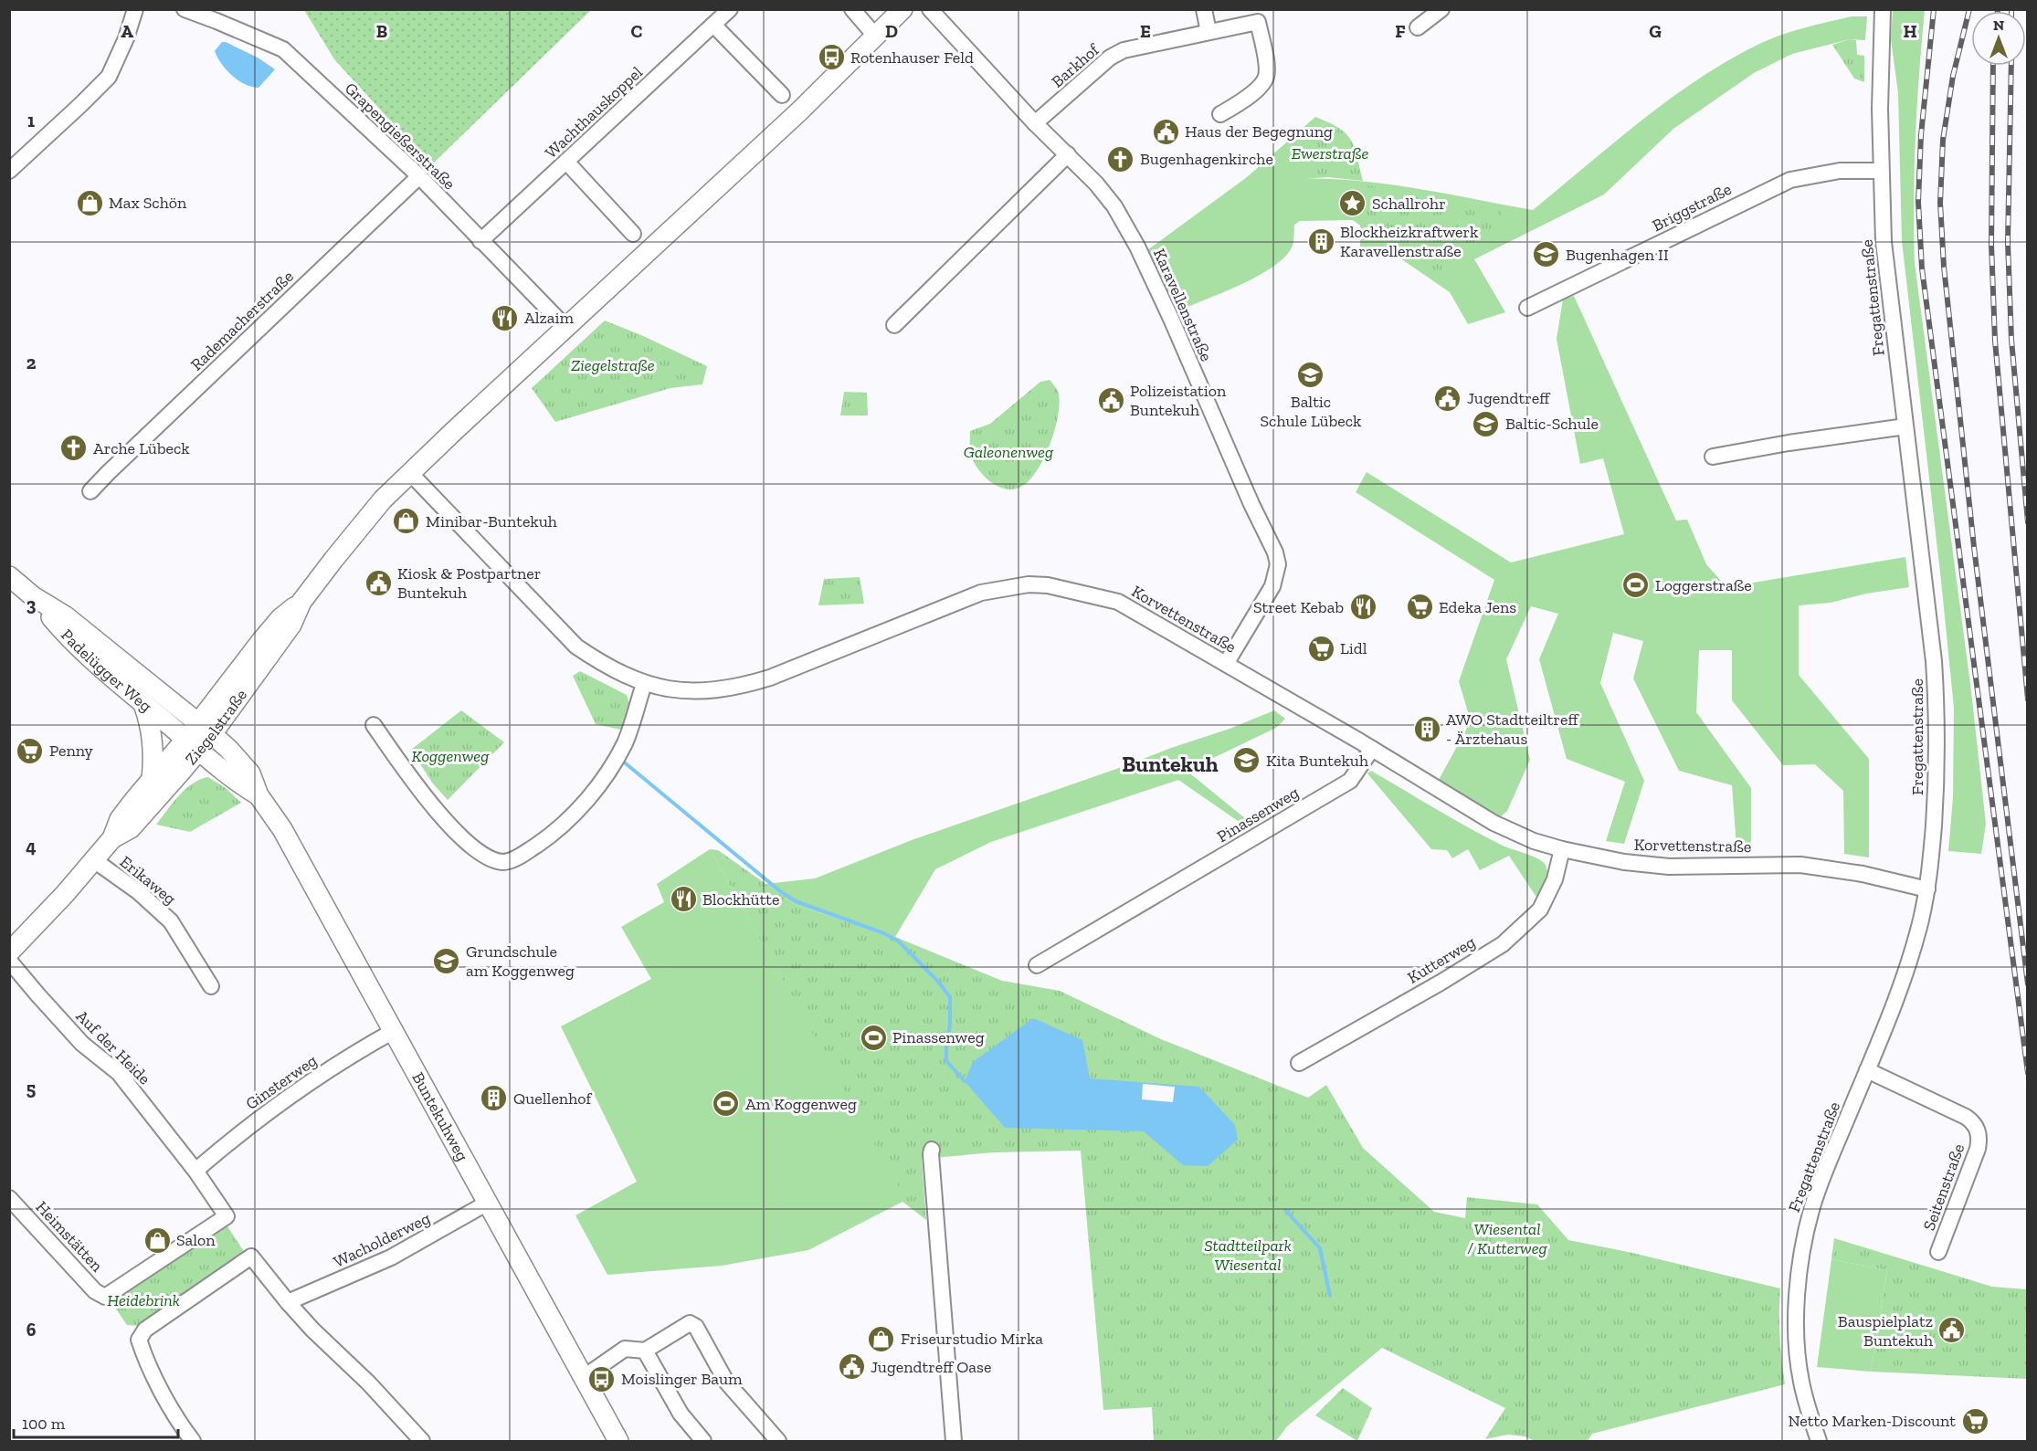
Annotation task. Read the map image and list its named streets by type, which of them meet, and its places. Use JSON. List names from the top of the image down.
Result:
{
  "streets": {
    "main road": ["Padelügger Weg", "Ziegelstraße", "Buntekuhweg"],
    "street": [
      "Barkhof",
      "Wachthauskoppel",
      "Grapengießerstraße",
      "Briggstraße",
      "Fregattenstraße",
      "Karavellenstraße",
      "Rademacherstraße",
      "Korvettenstraße",
      "Pinassenweg",
      "Erikaweg",
      "Kutterweg",
      "Auf der Heide",
      "Ginsterweg",
      "Seitenstraße",
      "Heimstätten",
      "Wacholderweg"
    ]
  },
  "crossings": [
    ["Barkhof", "Karavellenstraße"],
    ["Wachthauskoppel", "Grapengießerstraße"],
    ["Grapengießerstraße", "Rademacherstraße"],
    ["Grapengießerstraße", "Ziegelstraße"],
    ["Briggstraße", "Fregattenstraße"],
    ["Fregattenstraße", "Korvettenstraße"],
    ["Fregattenstraße", "Seitenstraße"],
    ["Karavellenstraße", "Korvettenstraße"],
    ["Korvettenstraße", "Ziegelstraße"],
    ["Korvettenstraße", "Pinassenweg"],
    ["Korvettenstraße", "Kutterweg"],
    ["Padelügger Weg", "Ziegelstraße"],
    ["Padelügger Weg", "Buntekuhweg"],
    ["Ziegelstraße", "Erikaweg"],
    ["Ziegelstraße", "Buntekuhweg"],
    ["Auf der Heide", "Ginsterweg"],
    ["Auf der Heide", "Heimstätten"],
    ["Ginsterweg", "Buntekuhweg"],
    ["Buntekuhweg", "Wacholderweg"]
  ],
  "districts": ["Buntekuh"],
  "parks": [
    "Ewerstraße",
    "Ziegelstraße",
    "Galeonenweg",
    "Koggenweg",
    "Wiesental / Kutterweg",
    "Stadtteilpark Wiesental",
    "Heidebrink"
  ],
  "places": {
    "bus stop": ["Rotenhauser Feld", "Moislinger Baum"],
    "public building": [
      "Haus der Begegnung",
      "Jugendtreff",
      "Polizeistation Buntekuh",
      "Kiosk & Postpartner Buntekuh",
      "Bauspielplatz Buntekuh",
      "Jugendtreff Oase"
    ],
    "church": ["Bugenhagenkirche", "Arche Lübeck"],
    "shop": [
      "Max Schön",
      "Minibar-Buntekuh",
      "Salon",
      "Friseurstudio Mirka"
    ],
    "place": ["Schallrohr"],
    "building": ["Blockheizkraftwerk Karavellenstraße", "AWO Stadtteiltreff - Ärztehaus", "Quellenhof"],
    "school or university": [
      "Bugenhagen II",
      "Baltic Schule Lübeck",
      "Baltic-Schule",
      "Kita Buntekuh",
      "Grundschule am Koggenweg"
    ],
    "restaurant": ["Alzaim", "Street Kebab", "Blockhütte"],
    "sports": ["Loggerstraße", "Pinassenweg", "Am Koggenweg"],
    "supermarket": [
      "Edeka Jens",
      "Lidl",
      "Penny",
      "Netto Marken-Discount"
    ]
  },
  "scale_bar": "100 m",
  "north": "top",
  "grid": {
    "columns": [
      "A",
      "B",
      "C",
      "D",
      "E",
      "F",
      "G",
      "H"
    ],
    "rows": [
      "1",
      "2",
      "3",
      "4",
      "5",
      "6"
    ]
  }
}
